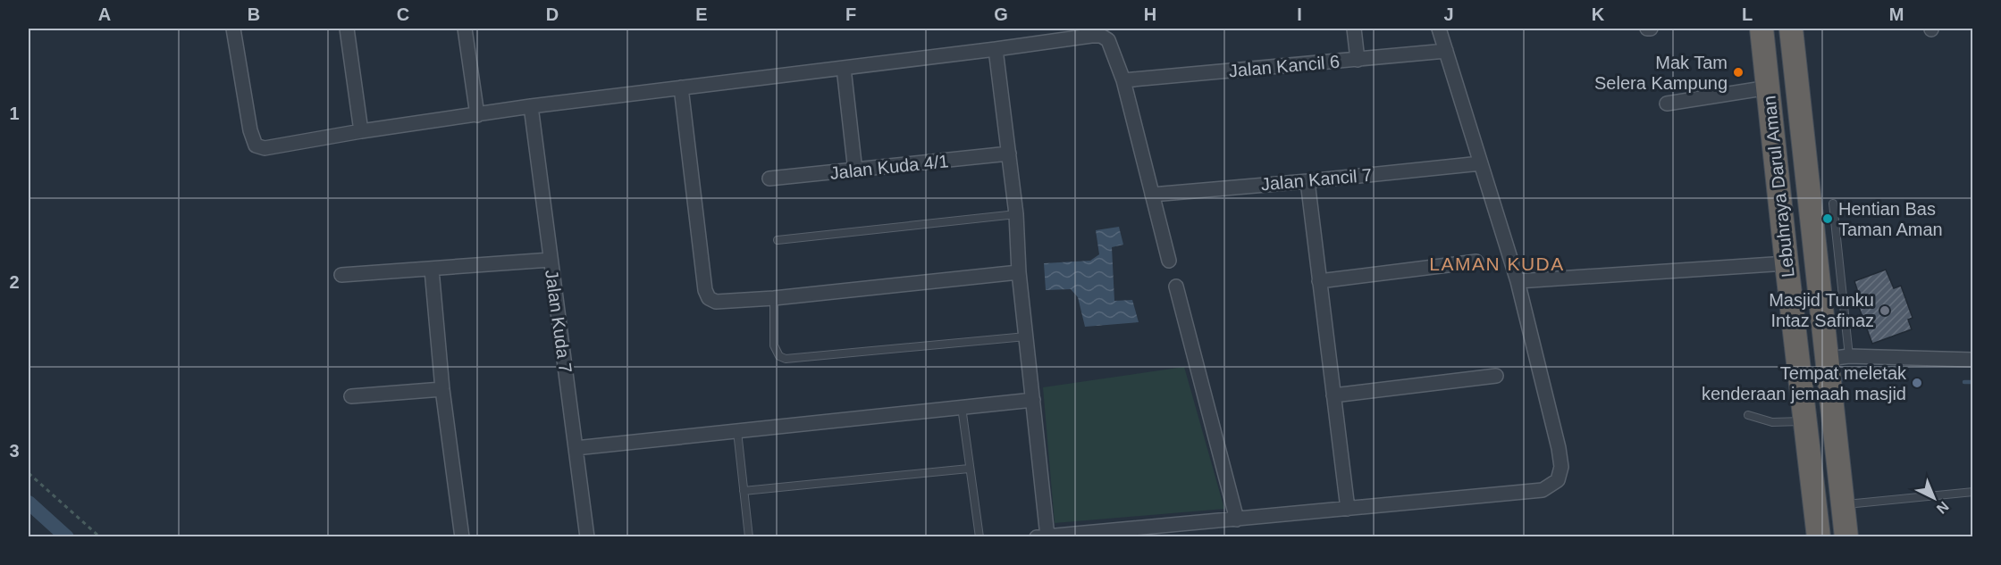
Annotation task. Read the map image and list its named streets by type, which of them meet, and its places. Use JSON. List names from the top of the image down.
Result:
{
  "streets": {
    "highway": ["Lebuhraya Darul Aman"],
    "street": [
      "Jalan Kancil 6",
      "Jalan Kuda 4/1",
      "Jalan Kancil 7",
      "Jalan Kuda 7"
    ]
  },
  "districts": ["LAMAN KUDA"],
  "places": [
    "Mak Tam Selera Kampung",
    "Hentian Bas Taman Aman",
    "Masjid Tunku Intaz Safinaz",
    "Tempat meletak kenderaan jemaah masjid"
  ],
  "north": "bottom right",
  "grid": {
    "columns": [
      "A",
      "B",
      "C",
      "D",
      "E",
      "F",
      "G",
      "H",
      "I",
      "J",
      "K",
      "L",
      "M"
    ],
    "rows": ["1", "2", "3"]
  }
}
